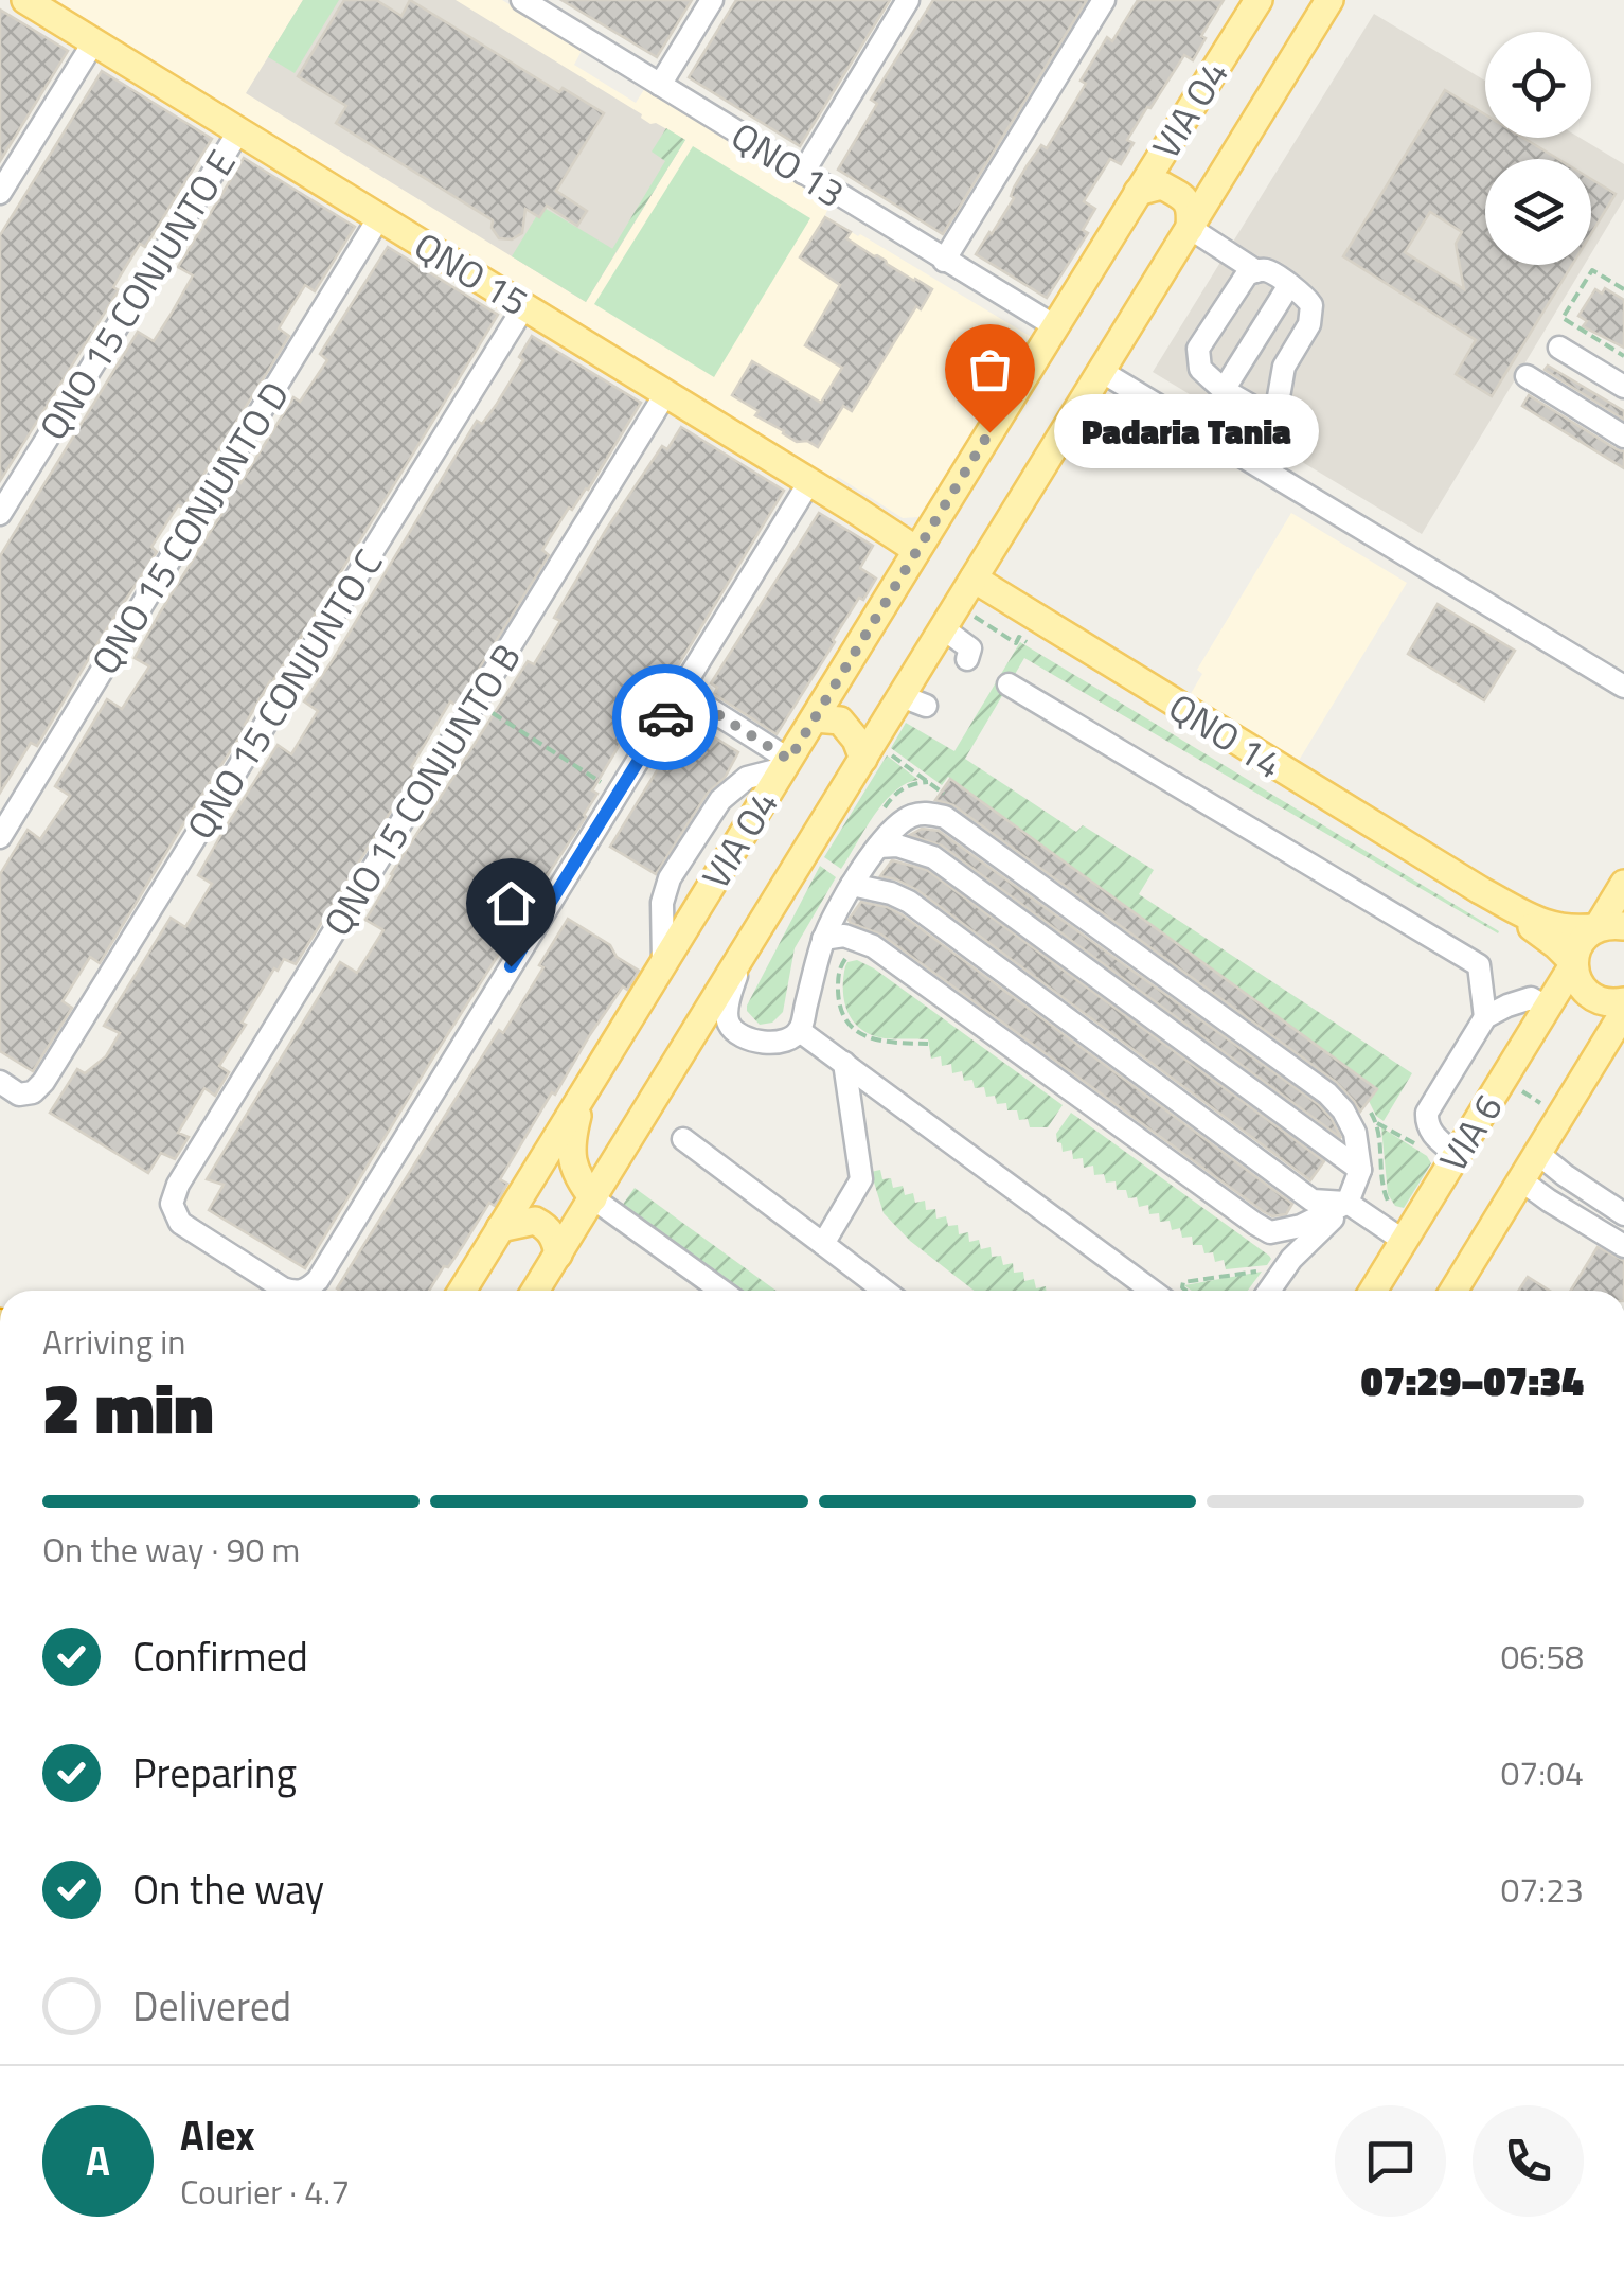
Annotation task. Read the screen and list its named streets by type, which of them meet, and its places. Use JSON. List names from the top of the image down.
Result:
{
  "streets": {
    "main road": [
      "VIA O4",
      "QNO 15",
      "QNO 14",
      "VIA 6"
    ],
    "street": [
      "QNO 13",
      "QNO 15 CONJUNTO E",
      "QNO 15 CONJUNTO D",
      "QNO 15 CONJUNTO C",
      "QNO 15 CONJUNTO B"
    ]
  },
  "crossings": [
    ["VIA O4", "QNO 13"],
    ["VIA O4", "QNO 15"],
    ["VIA O4", "QNO 14"],
    ["QNO 15", "QNO 15 CONJUNTO E"],
    ["QNO 15", "QNO 15 CONJUNTO D"],
    ["QNO 15", "QNO 15 CONJUNTO C"],
    ["QNO 15", "QNO 15 CONJUNTO B"],
    ["QNO 14", "VIA 6"]
  ],
  "places": ["Padaria Tania"],
  "page": {
    "bubble": "Padaria Tania",
    "heading": ["2 min", "Arriving in", "07:29–07:34"],
    "panel": ["Alex", "Courier · 4.7"],
    "bar": "On the way · 90 m",
    "list": [
      ["Confirmed", "06:58"],
      ["Preparing", "07:04"],
      ["On the way", "07:23"],
      "Delivered"
    ],
    "round": "A"
  }
}
